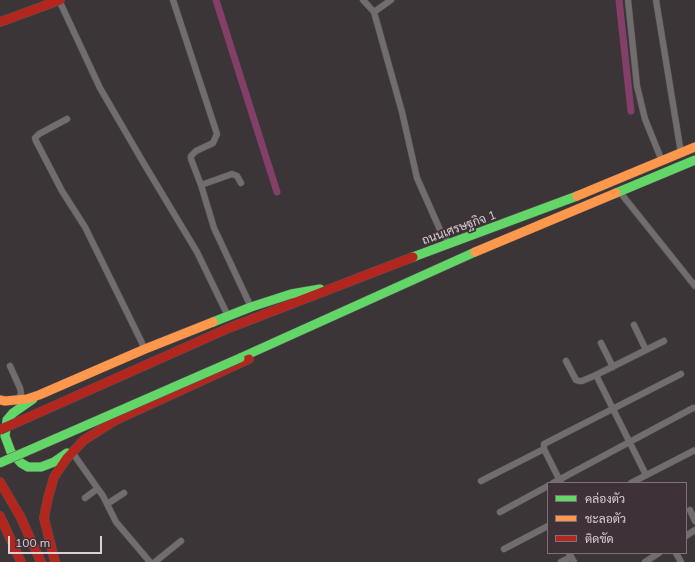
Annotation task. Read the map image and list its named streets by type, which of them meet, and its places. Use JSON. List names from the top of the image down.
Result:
{
  "streets": {
    "main road": ["ถนนเศรษฐกิจ 1"]
  },
  "legend": ["คล่องตัว", "ชะลอตัว", "ติดขัด"],
  "scale_bar": "100 m"
}
